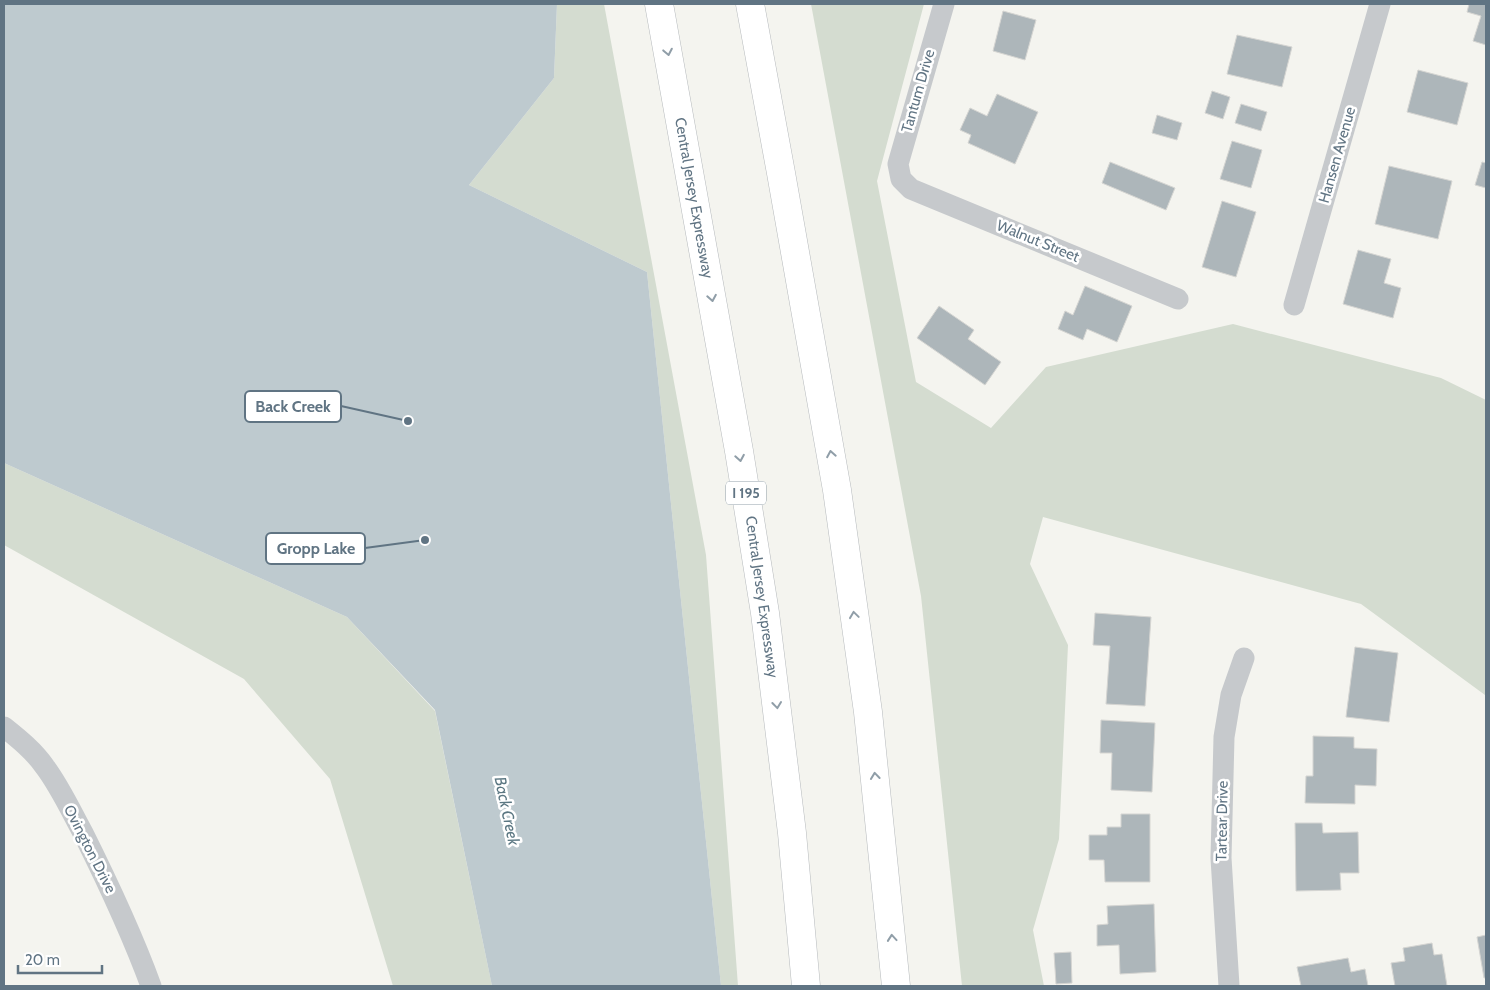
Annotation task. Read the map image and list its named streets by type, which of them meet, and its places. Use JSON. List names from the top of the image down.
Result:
{
  "streets": {
    "highway": ["Central Jersey Expressway", "I 195"],
    "street": [
      "Tantum Drive",
      "Hansen Avenue",
      "Walnut Street",
      "Tartear Drive",
      "Ovington Drive"
    ]
  },
  "crossings": [
    ["Tantum Drive", "Walnut Street"]
  ],
  "water": ["Back Creek"],
  "places": ["Back Creek", "Gropp Lake"],
  "scale_bar": "20 m"
}
